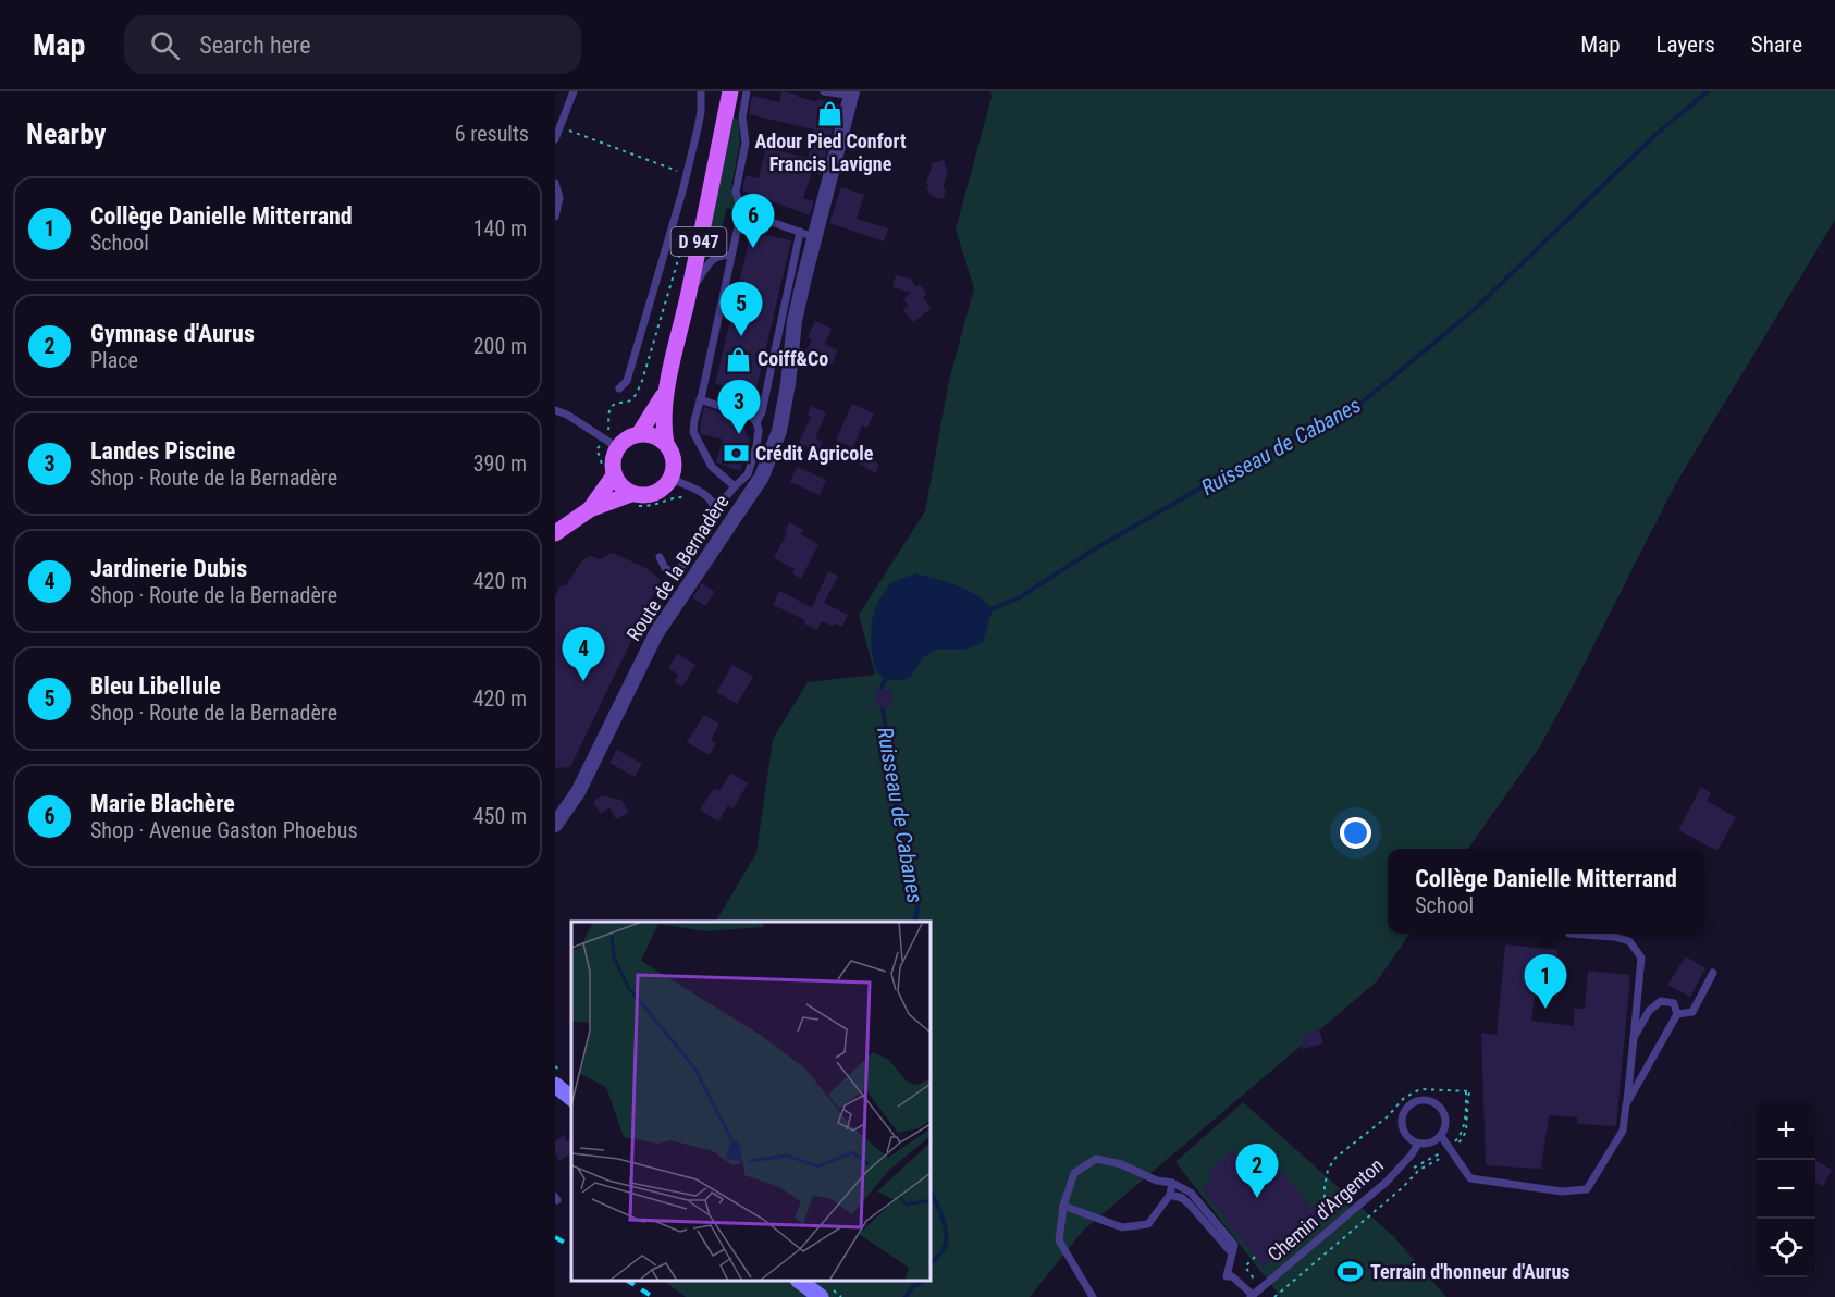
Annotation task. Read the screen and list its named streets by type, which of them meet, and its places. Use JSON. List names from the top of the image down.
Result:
{
  "streets": {
    "main road": ["D 947"],
    "street": ["Route de la Bernadère"],
    "lane": ["Chemin d'Argenton"]
  },
  "water": ["Ruisseau de Cabanes"],
  "places": {
    "shop": ["Adour Pied Confort Francis Lavigne", "Coiff&Co"],
    "bank": ["Crédit Agricole"],
    "sports": ["Terrain d'honneur d'Aurus"]
  },
  "page": {
    "header": "Map",
    "search": "Search here",
    "nav": ["Map", "Layers", "Share"],
    "heading": ["Nearby", "6 results"],
    "list": [
      {
        "mark": "1",
        "name": "Collège Danielle Mitterrand",
        "note": "School",
        "value": "140 m"
      },
      {
        "mark": "2",
        "name": "Gymnase d'Aurus",
        "note": "Place",
        "value": "200 m"
      },
      {
        "mark": "3",
        "name": "Landes Piscine",
        "note": "Shop · Route de la Bernadère",
        "value": "390 m"
      },
      {
        "mark": "4",
        "name": "Jardinerie Dubis",
        "note": "Shop · Route de la Bernadère",
        "value": "420 m"
      },
      {
        "mark": "5",
        "name": "Bleu Libellule",
        "note": "Shop · Route de la Bernadère",
        "value": "420 m"
      },
      {
        "mark": "6",
        "name": "Marie Blachère",
        "note": "Shop · Avenue Gaston Phoebus",
        "value": "450 m"
      }
    ],
    "pins": [
      "6",
      "5",
      "3",
      "4",
      "1",
      "2"
    ],
    "popup": ["Collège Danielle Mitterrand", "School"],
    "map_buttons": ["+", "−"]
  }
}
